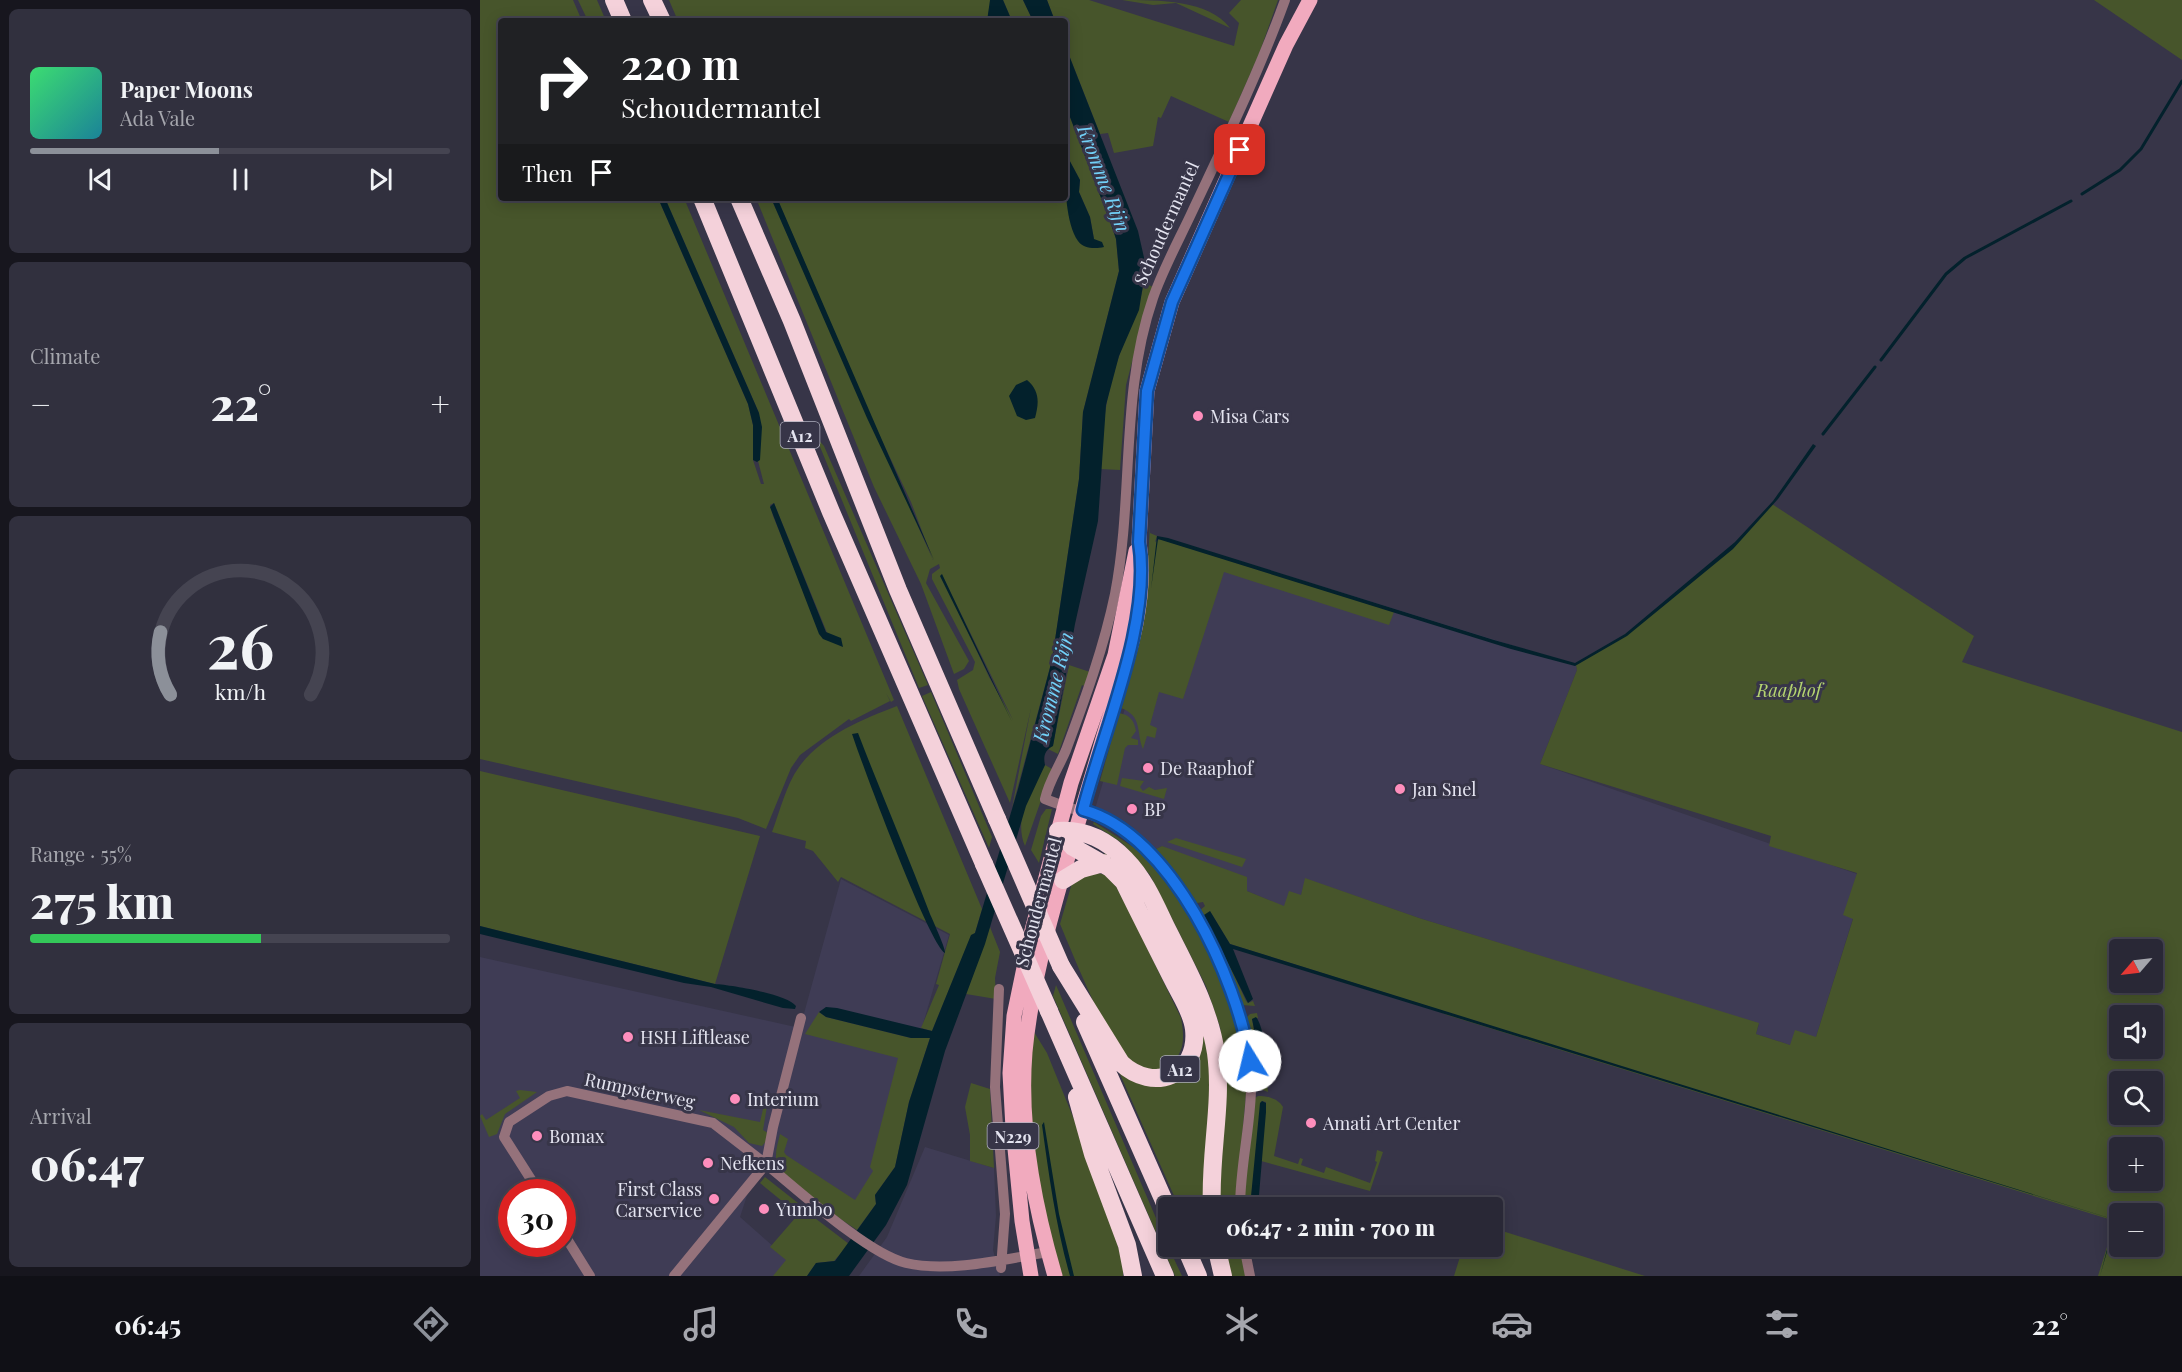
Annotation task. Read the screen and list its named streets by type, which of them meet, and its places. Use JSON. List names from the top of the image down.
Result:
{
  "streets": {
    "highway": ["A12"],
    "main road": ["Schoudermantel", "N229"],
    "street": ["Rumpsterweg"]
  },
  "crossings": [
    ["Schoudermantel", "A12"],
    ["Schoudermantel", "Rumpsterweg"]
  ],
  "water": ["Kromme Rijn"],
  "parks": ["Raaphof"],
  "places": [
    "Misa Cars",
    "De Raaphof",
    "Jan Snel",
    "BP",
    "HSH Liftlease",
    "Interium",
    "Amati Art Center",
    "Bomax",
    "Nefkens",
    "First Class Carservice",
    "Yumbo"
  ],
  "north": "bottom left",
  "page": {
    "turn": ["220 m", "Schoudermantel"],
    "song": ["Paper Moons", "Ada Vale"],
    "then": "Then",
    "tile": [
      "Climate",
      ["Range · 55%", "275 km"],
      ["Arrival", "06:47"]
    ],
    "heat": ["−", "22°", "+"],
    "map_buttons": ["+", "−"],
    "limit": "30",
    "trip": "06:47 · 2 min · 700 m",
    "tabs": ["06:45", "22°"],
    "gauge": ["26", "km/h"]
  }
}
